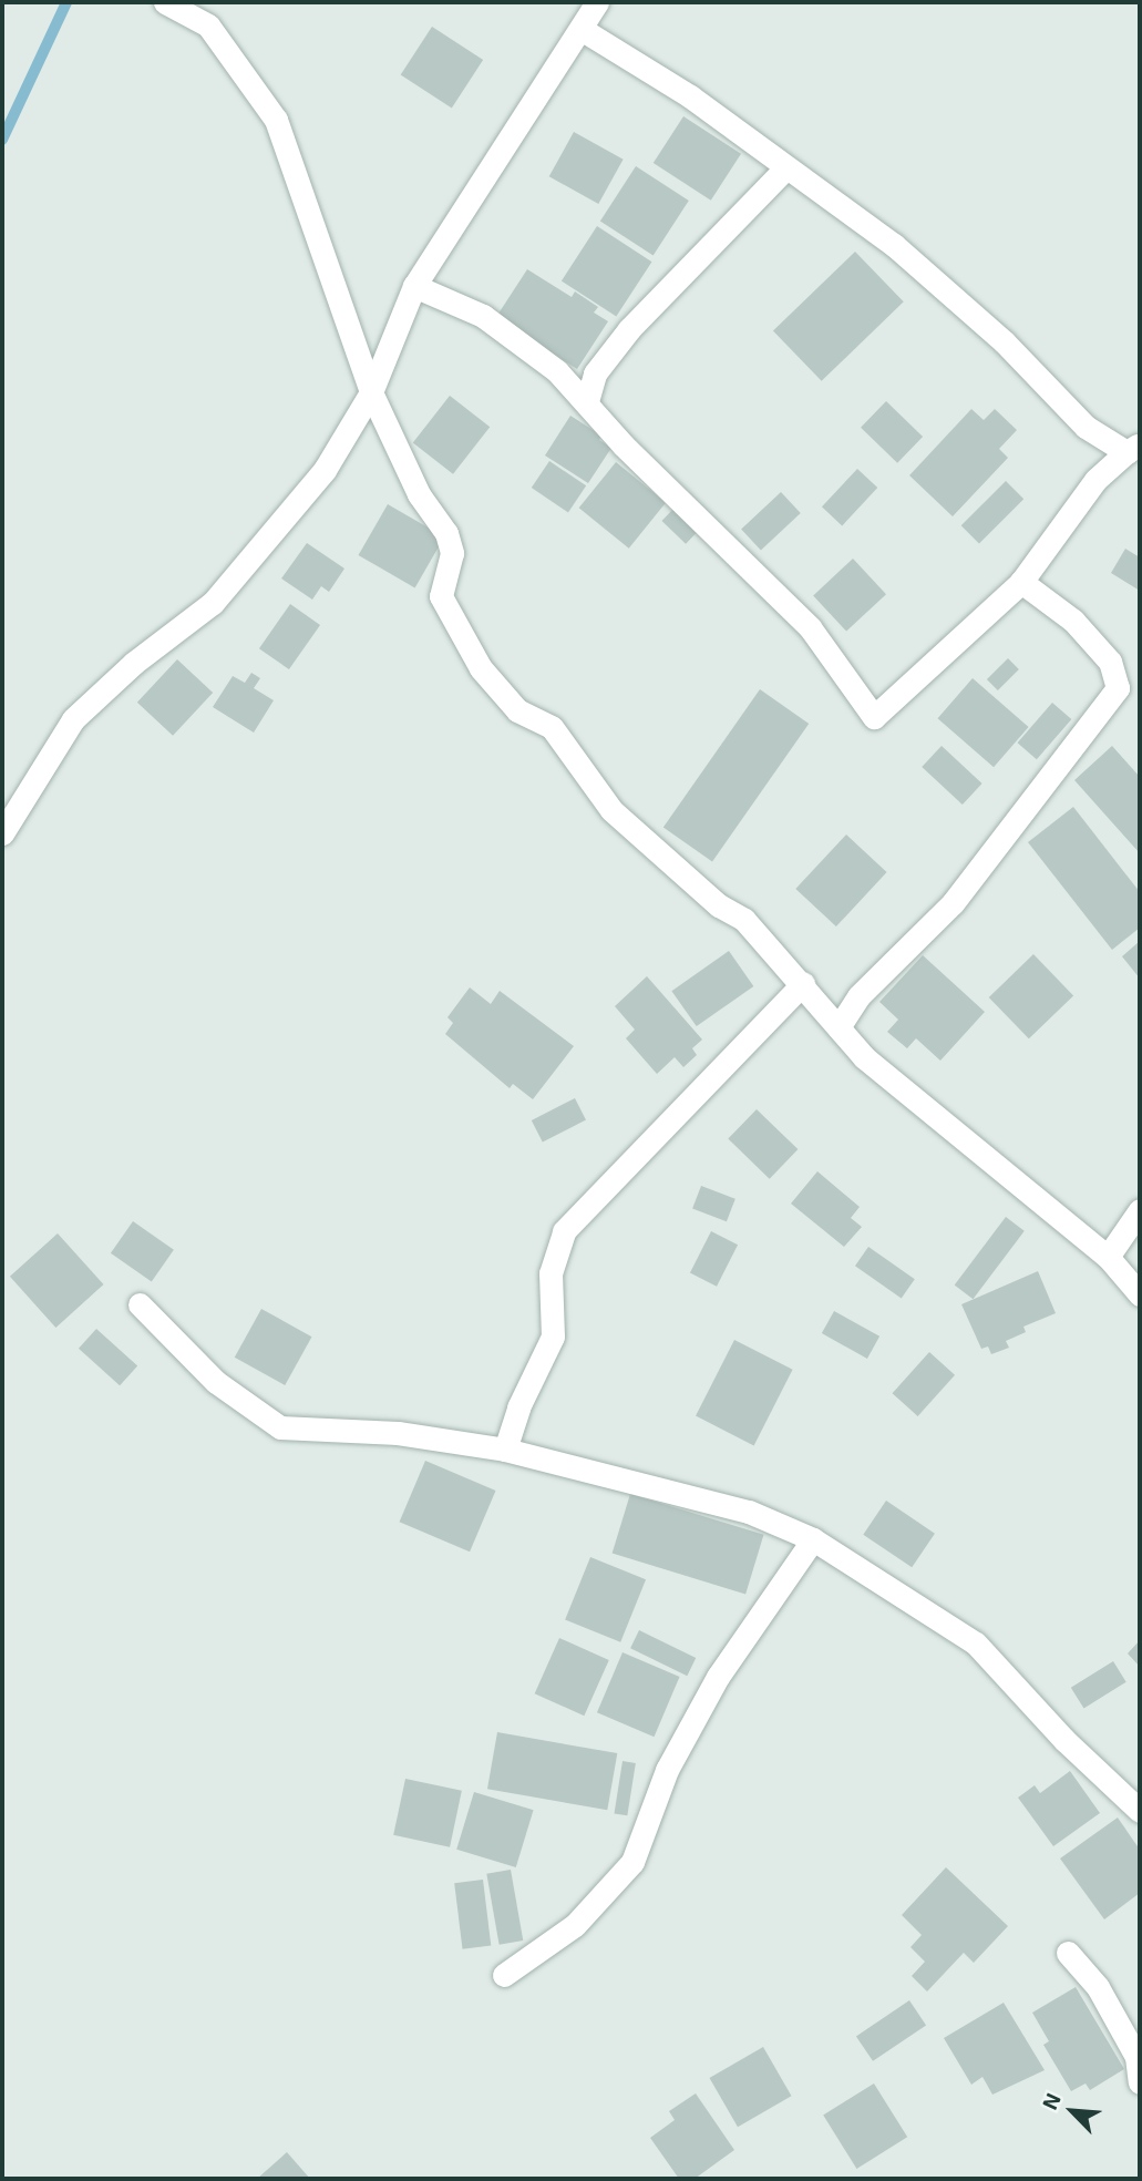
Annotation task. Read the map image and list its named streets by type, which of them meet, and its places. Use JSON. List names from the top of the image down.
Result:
{
  "north": "top left"
}
